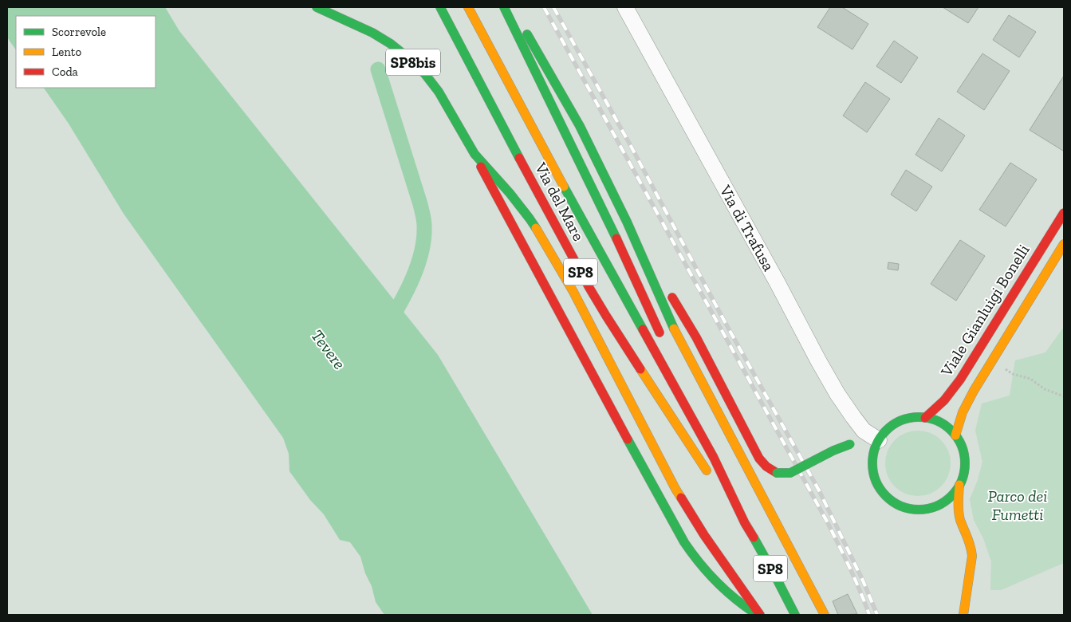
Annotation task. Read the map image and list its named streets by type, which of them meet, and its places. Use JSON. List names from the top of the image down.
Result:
{
  "streets": {
    "main road": [
      "SP8bis",
      "Via del Mare",
      "SP8",
      "Viale Gianluigi Bonelli"
    ],
    "street": ["Via di Trafusa"]
  },
  "crossings": [
    ["Via di Trafusa", "Viale Gianluigi Bonelli"]
  ],
  "water": ["Tevere"],
  "parks": ["Parco dei Fumetti"],
  "legend": ["Scorrevole", "Lento", "Coda"]
}
